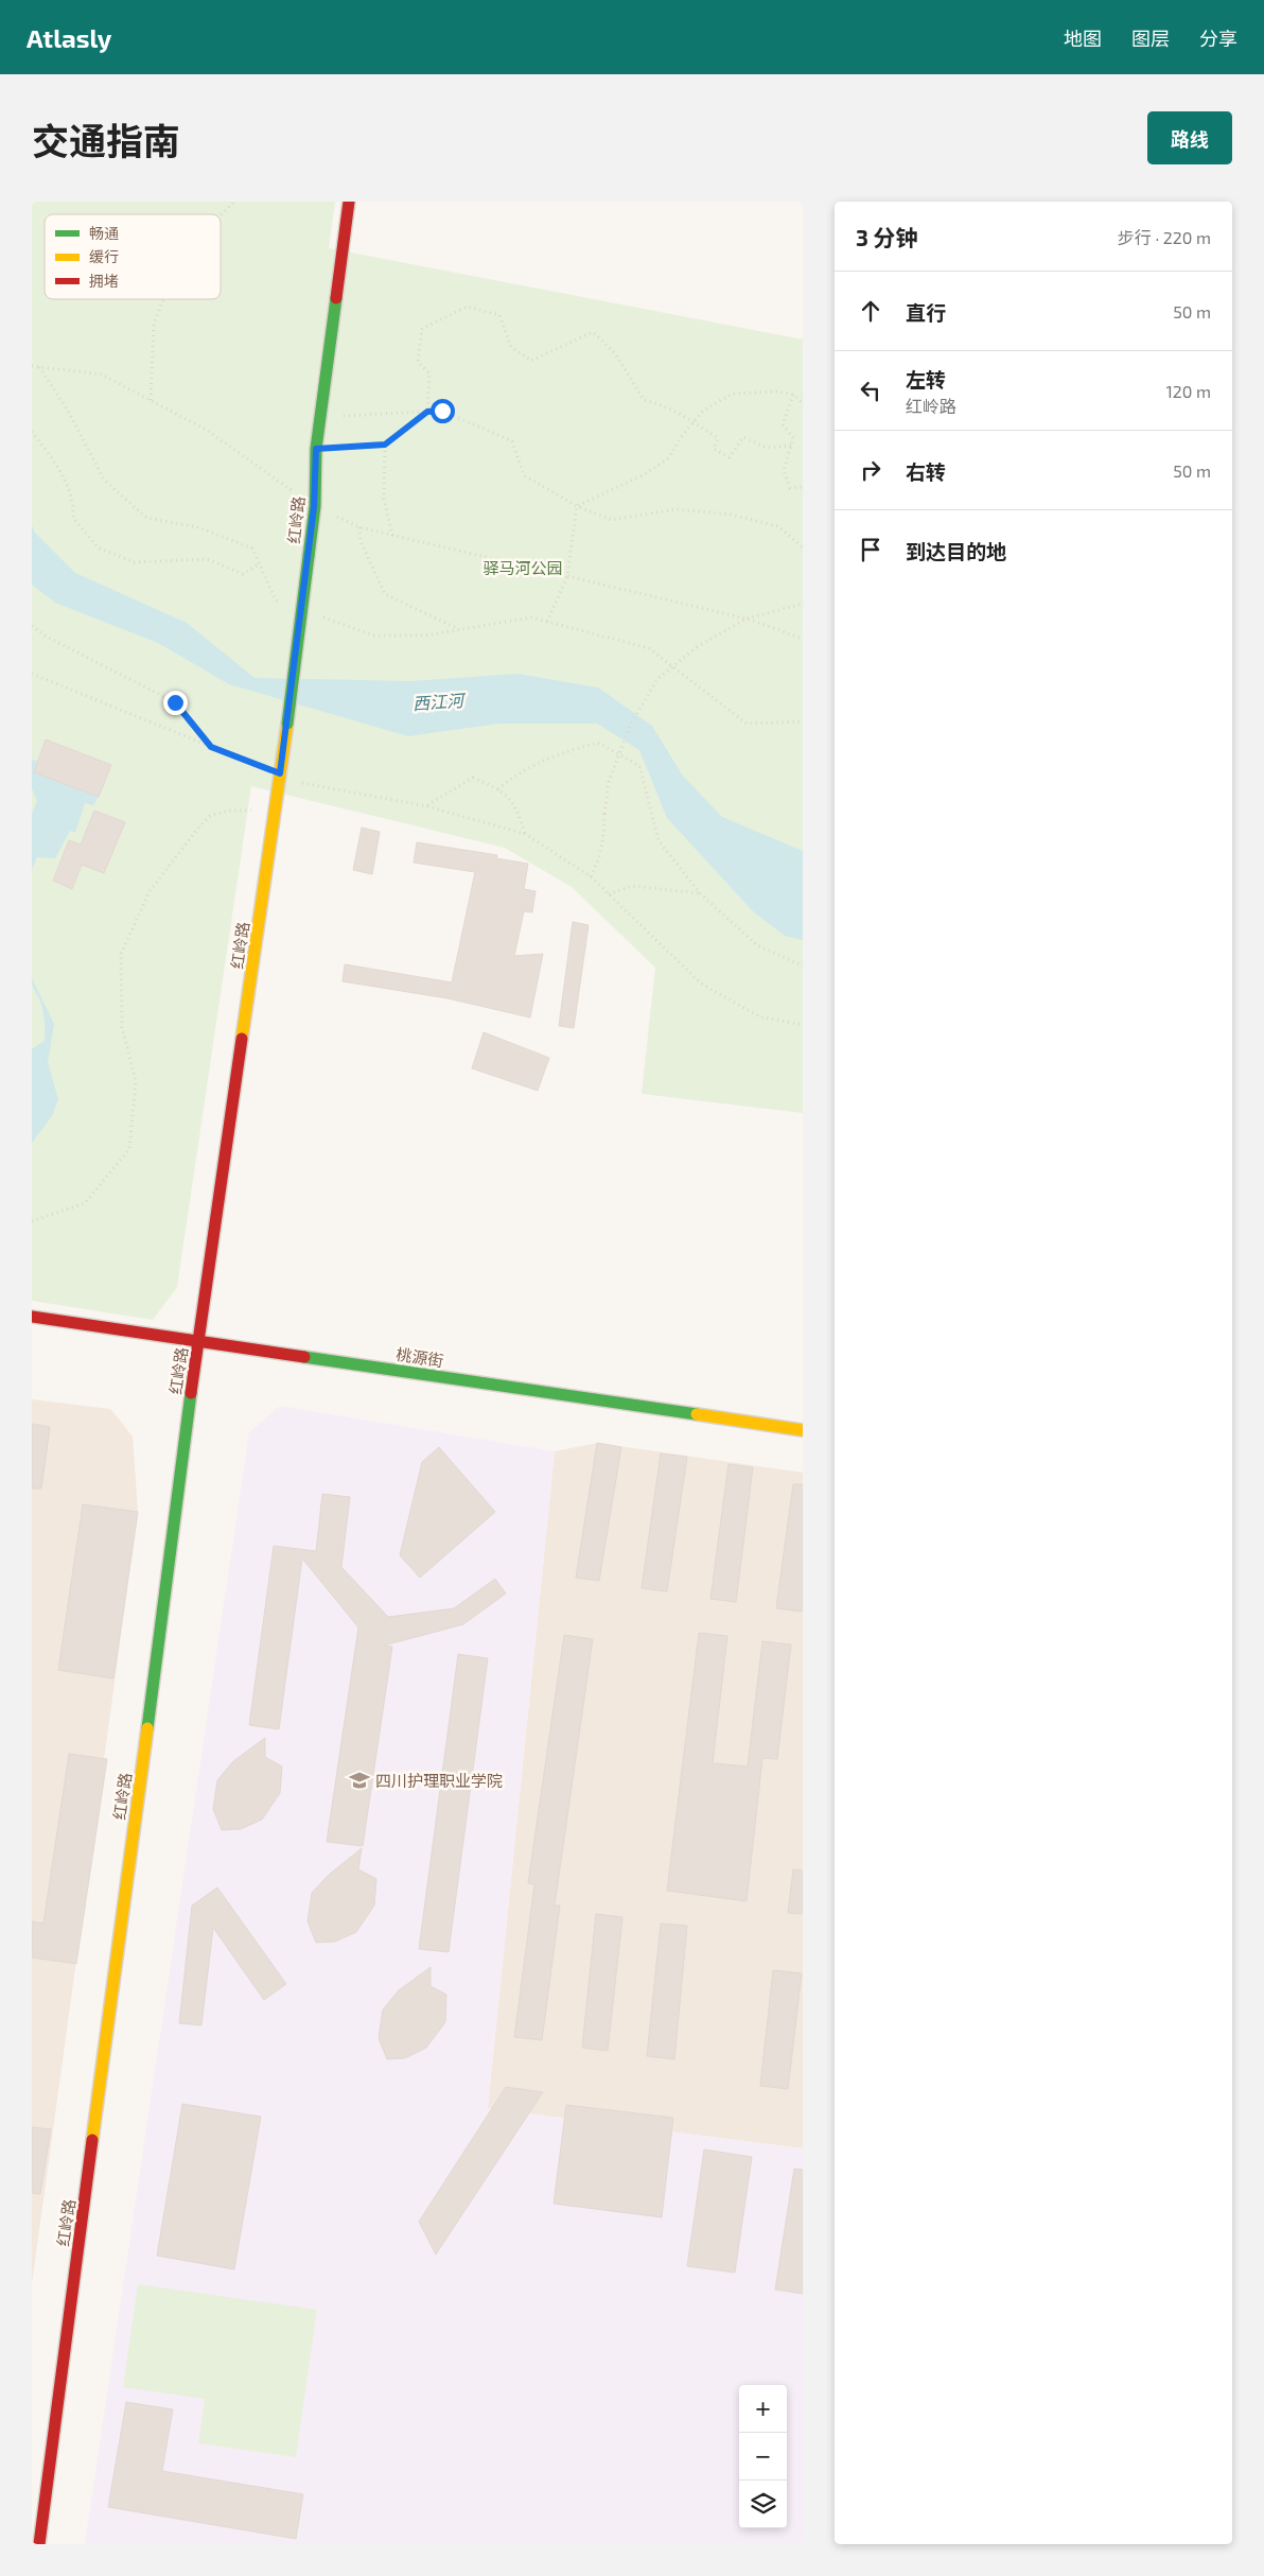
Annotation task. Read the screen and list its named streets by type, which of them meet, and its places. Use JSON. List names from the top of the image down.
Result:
{
  "streets": {
    "street": ["红岭路", "桃源街"]
  },
  "crossings": [
    ["红岭路", "桃源街"]
  ],
  "water": ["西江河"],
  "parks": ["驿马河公园"],
  "places": {
    "school or university": ["四川护理职业学院"]
  },
  "legend": ["畅通", "缓行", "拥堵"],
  "page": {
    "header": "Atlasly",
    "nav": ["地图", "图层", "分享"],
    "title": "交通指南",
    "buttons": "路线",
    "heading": ["3 分钟", "步行 · 220 m"],
    "list": [
      ["直行", "50 m"],
      ["左转", "红岭路", "120 m"],
      ["右转", "50 m"],
      "到达目的地"
    ],
    "map_buttons": ["+", "−"]
  }
}
